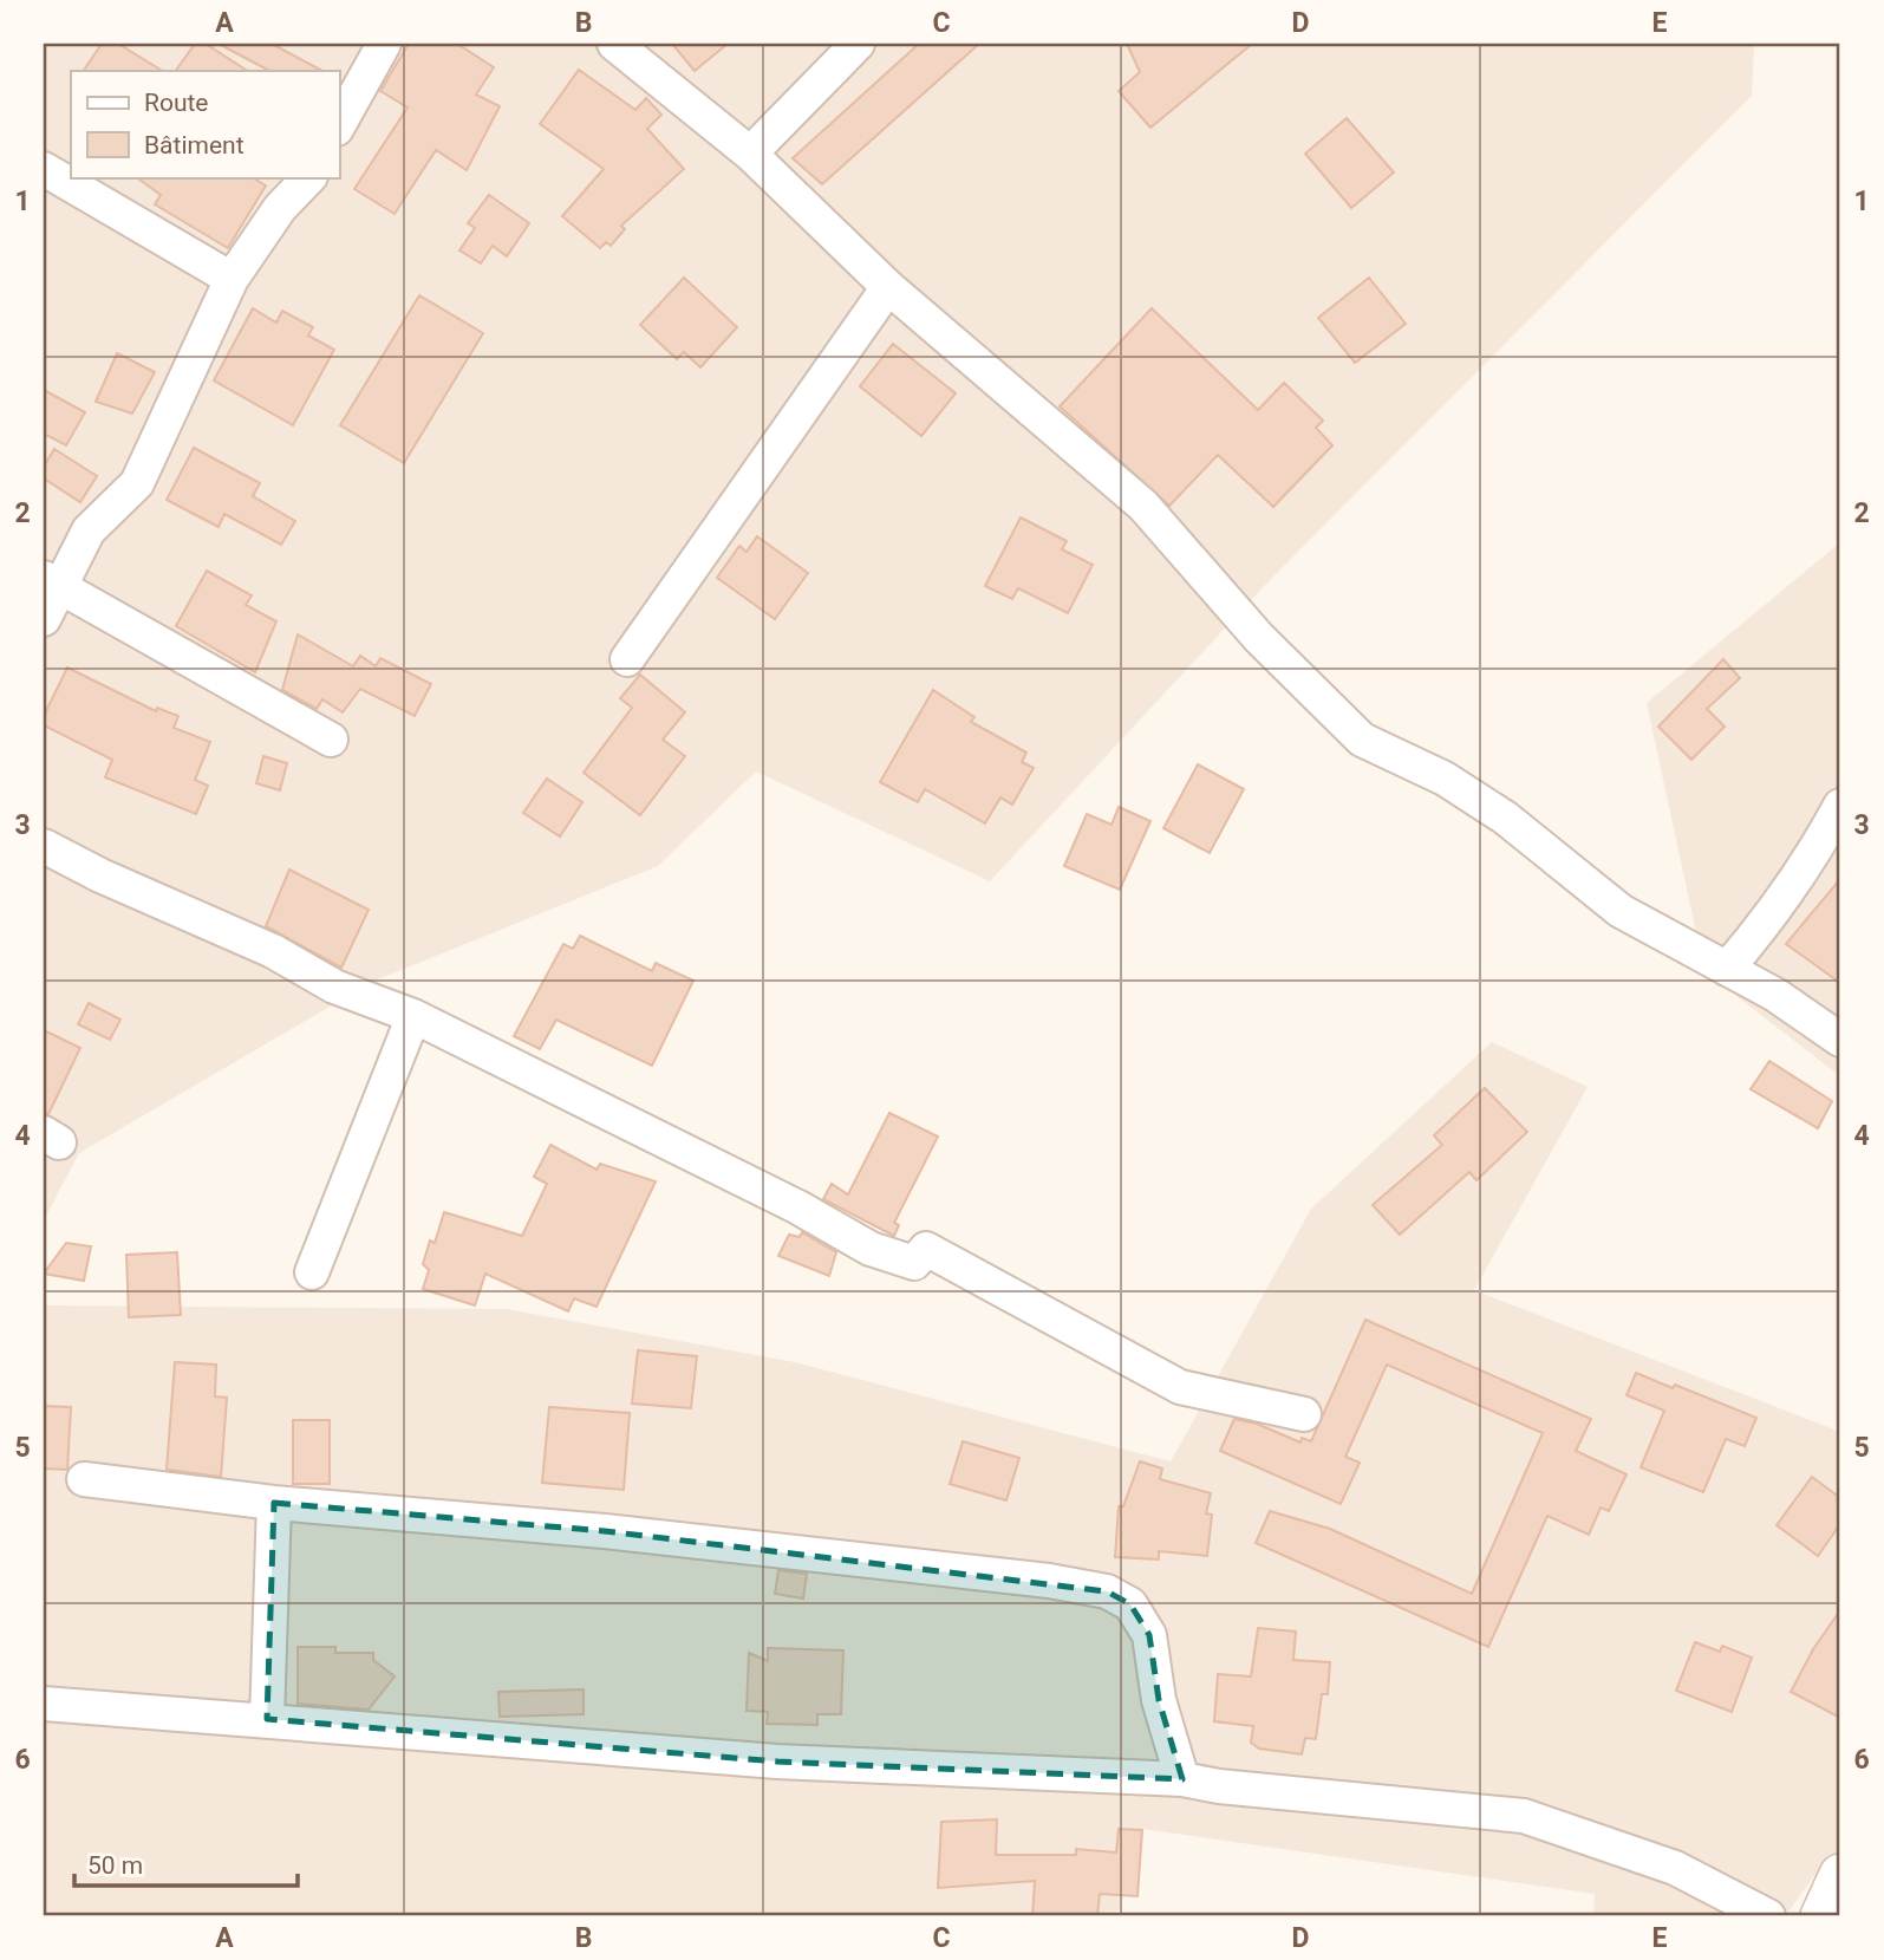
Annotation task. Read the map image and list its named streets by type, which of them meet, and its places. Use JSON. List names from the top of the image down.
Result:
{
  "legend": ["Route", "Bâtiment"],
  "scale_bar": "50 m",
  "grid": {
    "columns": [
      "A",
      "B",
      "C",
      "D",
      "E"
    ],
    "rows": [
      "1",
      "2",
      "3",
      "4",
      "5",
      "6"
    ]
  }
}
